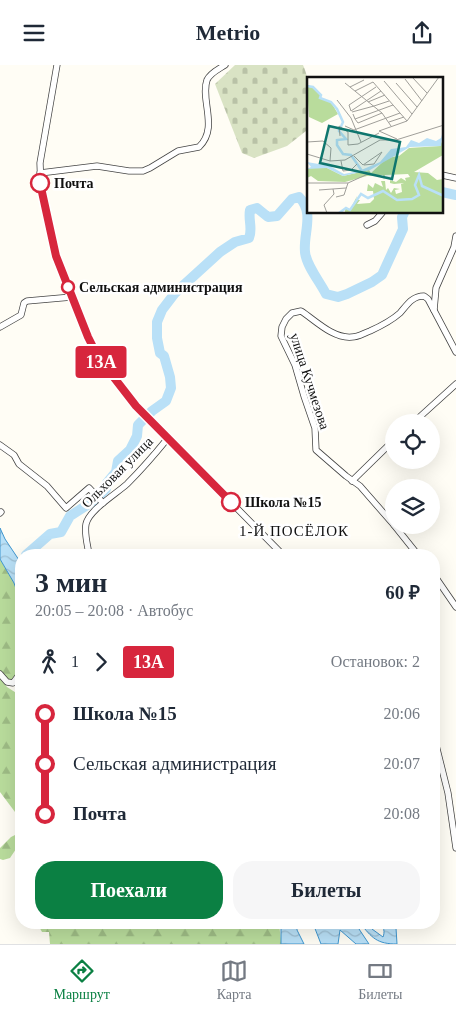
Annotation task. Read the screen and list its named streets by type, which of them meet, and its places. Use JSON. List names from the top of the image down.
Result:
{
  "streets": {
    "street": ["улица Кучмезова", "Ольховая улица"]
  },
  "districts": ["1-Й ПОСЁЛОК"],
  "places": ["Почта", "Сельская администрация", "Школа №15"],
  "lines": ["bus line 13А"],
  "page": {
    "header": "Metrio",
    "on_map": "13А",
    "heading": ["3 мин", "20:05 – 20:08 · Автобус", "60 ₽"],
    "legs": ["1", "13А", "Остановок: 2"],
    "list": [
      {
        "name": "Школа №15",
        "value": "20:06"
      },
      {
        "name": "Сельская администрация",
        "value": "20:07"
      },
      {
        "name": "Почта",
        "value": "20:08"
      }
    ],
    "buttons": ["Поехали", "Билеты"],
    "tabs": ["Маршрут", "Карта", "Билеты"]
  }
}
